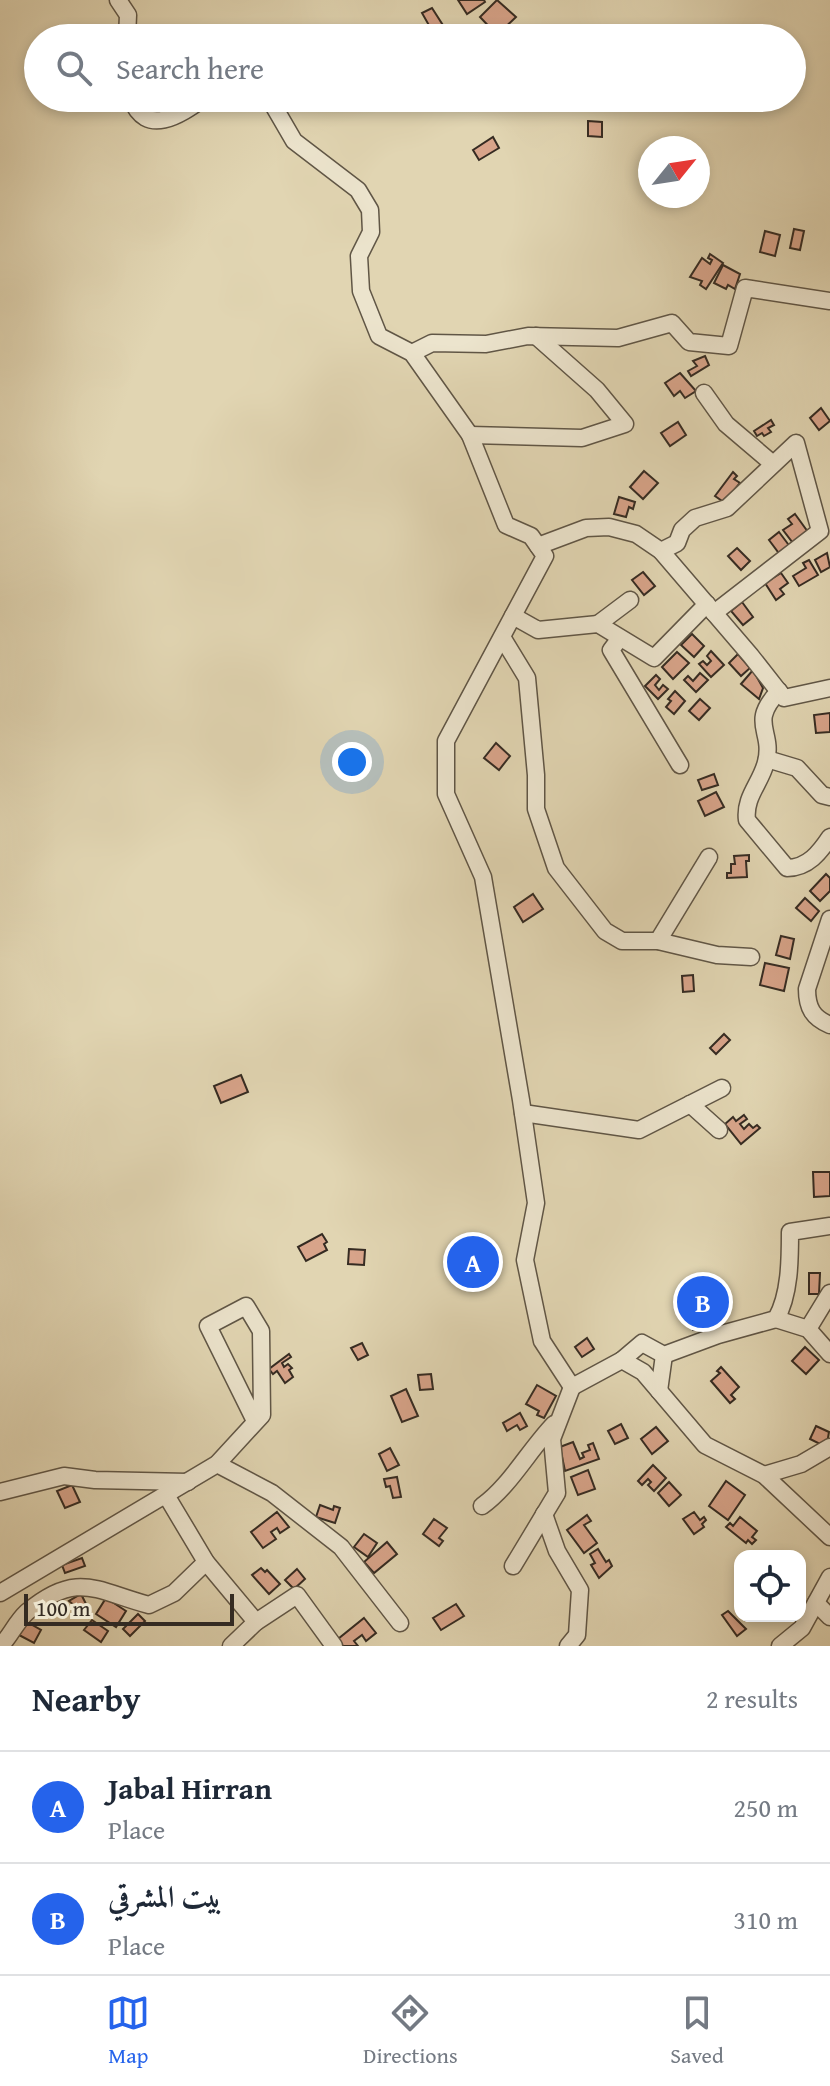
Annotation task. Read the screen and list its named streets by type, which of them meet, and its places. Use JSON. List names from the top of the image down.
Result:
{
  "scale_bar": "100 m",
  "north": "top right",
  "page": {
    "search": "Search here",
    "pins": ["A", "B"],
    "scale": "100 m",
    "heading": ["Nearby", "2 results"],
    "list": [
      {
        "mark": "A",
        "name": "Jabal Hirran",
        "note": "Place",
        "value": "250 m"
      },
      {
        "mark": "B",
        "name": "بيت المشرقي",
        "note": "Place",
        "value": "310 m"
      }
    ],
    "nav": ["Map", "Directions", "Saved"]
  }
}
